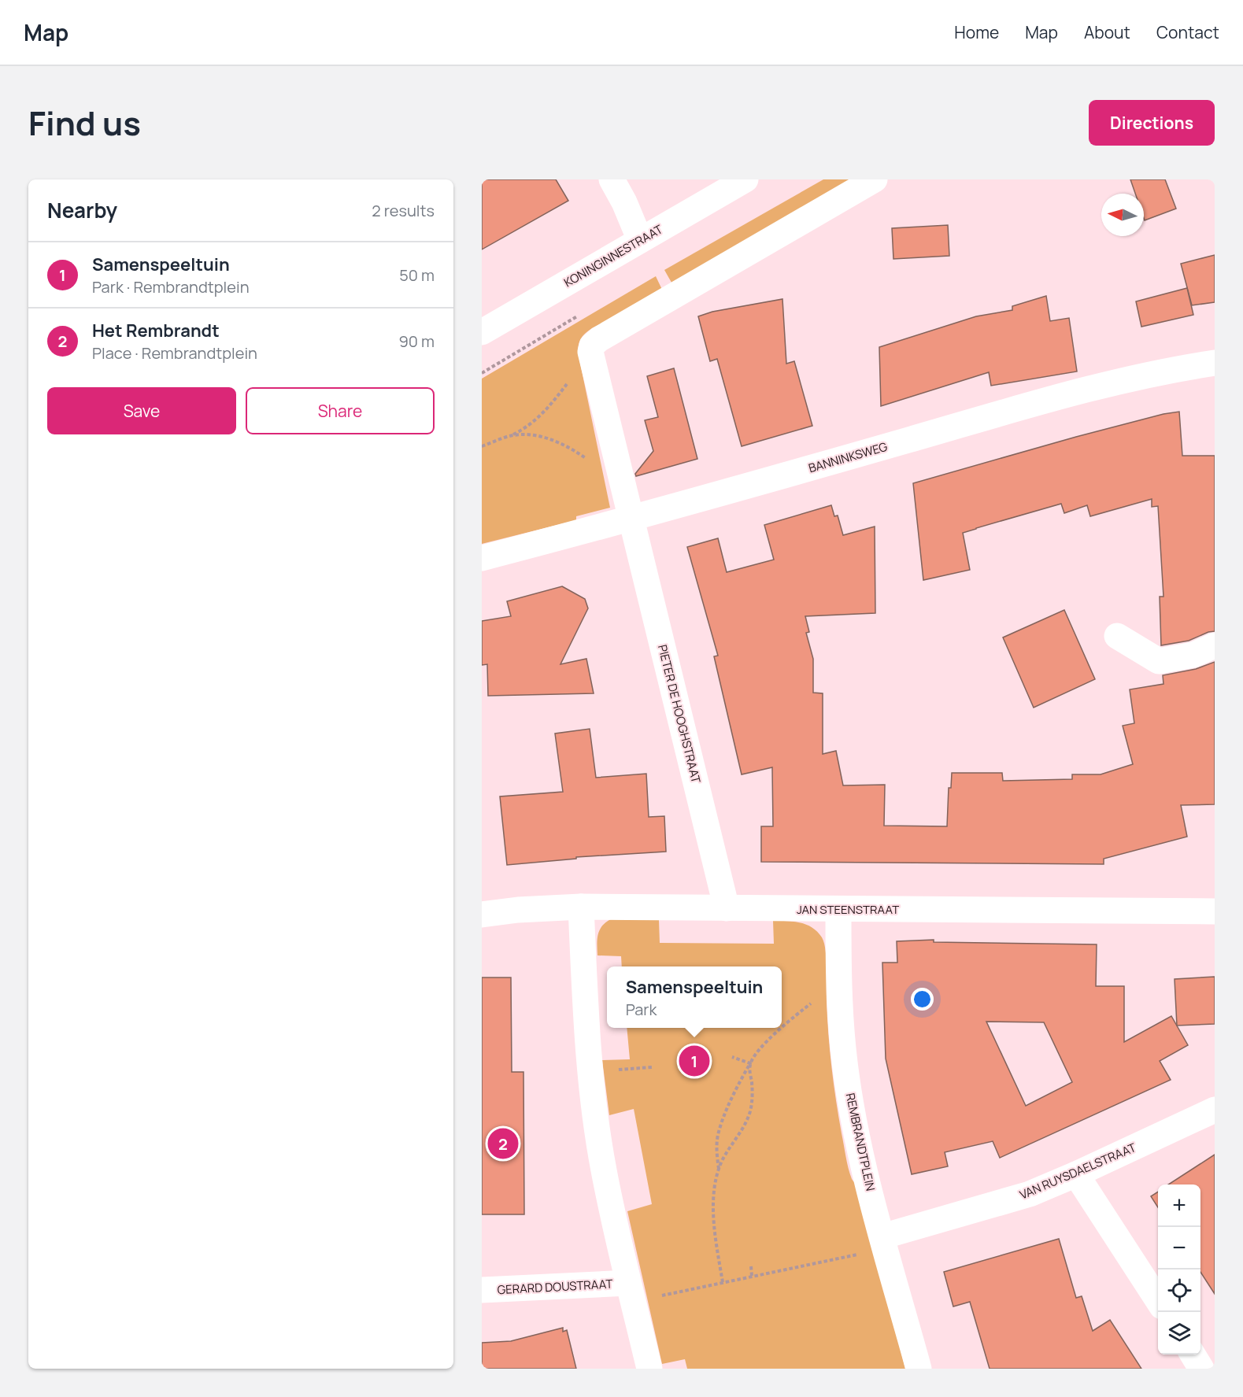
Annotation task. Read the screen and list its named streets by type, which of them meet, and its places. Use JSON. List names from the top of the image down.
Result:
{
  "streets": {
    "street": [
      "KONINGINNESTRAAT",
      "BANNINKSWEG",
      "PIETER DE HOOGHSTRAAT",
      "JAN STEENSTRAAT",
      "REMBRANDTPLEIN",
      "VAN RUYSDAELSTRAAT",
      "GERARD DOUSTRAAT"
    ]
  },
  "crossings": [
    ["BANNINKSWEG", "PIETER DE HOOGHSTRAAT"],
    ["PIETER DE HOOGHSTRAAT", "JAN STEENSTRAAT"],
    ["JAN STEENSTRAAT", "REMBRANDTPLEIN"],
    ["REMBRANDTPLEIN", "VAN RUYSDAELSTRAAT"]
  ],
  "north": "left",
  "page": {
    "header": "Map",
    "nav": [
      "Home",
      "Map",
      "About",
      "Contact"
    ],
    "title": "Find us",
    "buttons": [
      "Directions",
      ["Save", "Share"]
    ],
    "heading": ["Nearby", "2 results"],
    "list": [
      {
        "mark": "1",
        "name": "Samenspeeltuin",
        "note": "Park · Rembrandtplein",
        "value": "50 m"
      },
      {
        "mark": "2",
        "name": "Het Rembrandt",
        "note": "Place · Rembrandtplein",
        "value": "90 m"
      }
    ],
    "popup": ["Samenspeeltuin", "Park"],
    "pins": ["1", "2"],
    "map_buttons": ["+", "−"]
  }
}
